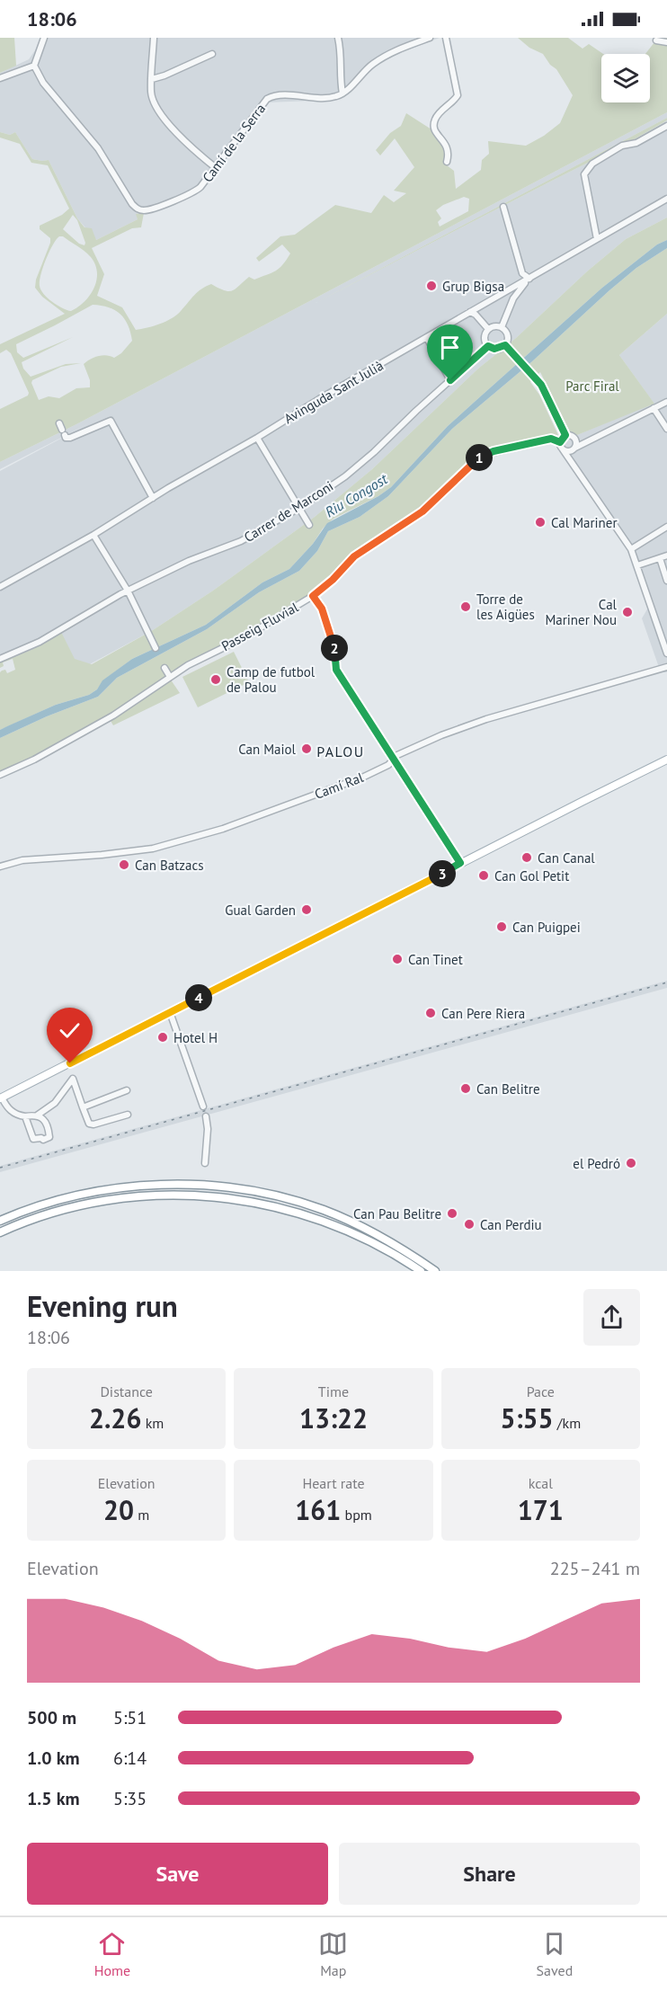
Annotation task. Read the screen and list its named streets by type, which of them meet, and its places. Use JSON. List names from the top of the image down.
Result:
{
  "streets": {
    "street": [
      "Camí de la Serra",
      "Avinguda Sant Julià",
      "Carrer de Marconi",
      "Passeig Fluvial",
      "Camí Ral"
    ]
  },
  "districts": ["PALOU"],
  "water": ["Riu Congost"],
  "parks": ["Parc Firal"],
  "places": [
    "Grup Bigsa",
    "Cal Mariner",
    "Torre de les Aigües",
    "Cal Mariner Nou",
    "Camp de futbol de Palou",
    "Can Maiol",
    "Can Canal",
    "Can Batzacs",
    "Can Gol Petit",
    "Gual Garden",
    "Can Puigpei",
    "Can Tinet",
    "Can Pere Riera",
    "Hotel H",
    "Can Belitre",
    "el Pedró",
    "Can Pau Belitre",
    "Can Perdiu"
  ],
  "page": {
    "status": "18:06",
    "pins": [
      "1",
      "2",
      "3",
      "4"
    ],
    "heading": ["Evening run", "18:06"],
    "stats": [
      ["Distance", "2.26 km"],
      ["Time", "13:22"],
      ["Pace", "5:55 /km"],
      ["Elevation", "20 m"],
      ["Heart rate", "161 bpm"],
      ["kcal", "171"]
    ],
    "chart": ["Elevation", "225–241 m"],
    "list": [
      {
        "name": "500 m",
        "note": "5:51"
      },
      {
        "name": "1.0 km",
        "note": "6:14"
      },
      {
        "name": "1.5 km",
        "note": "5:35"
      }
    ],
    "buttons": ["Save", "Share"],
    "tabs": ["Home", "Map", "Saved"]
  }
}
